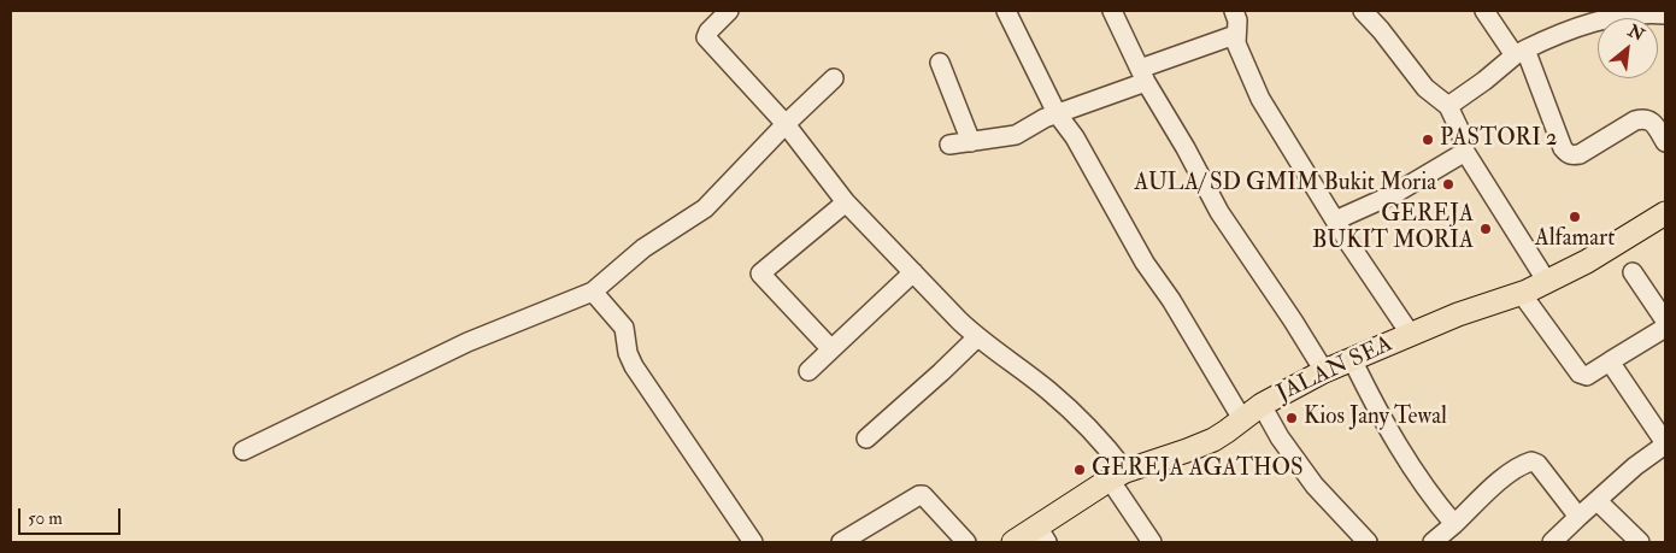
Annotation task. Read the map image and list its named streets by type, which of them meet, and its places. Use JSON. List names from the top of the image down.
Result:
{
  "streets": {
    "main road": ["JALAN SEA"]
  },
  "places": [
    "PASTORI 2",
    "AULA/ SD GMIM Bukit Moria",
    "Alfamart",
    "GEREJA BUKIT MORIA",
    "Kios Jany Tewal",
    "GEREJA AGATHOS"
  ],
  "scale_bar": "50 m",
  "north": "top right"
}
